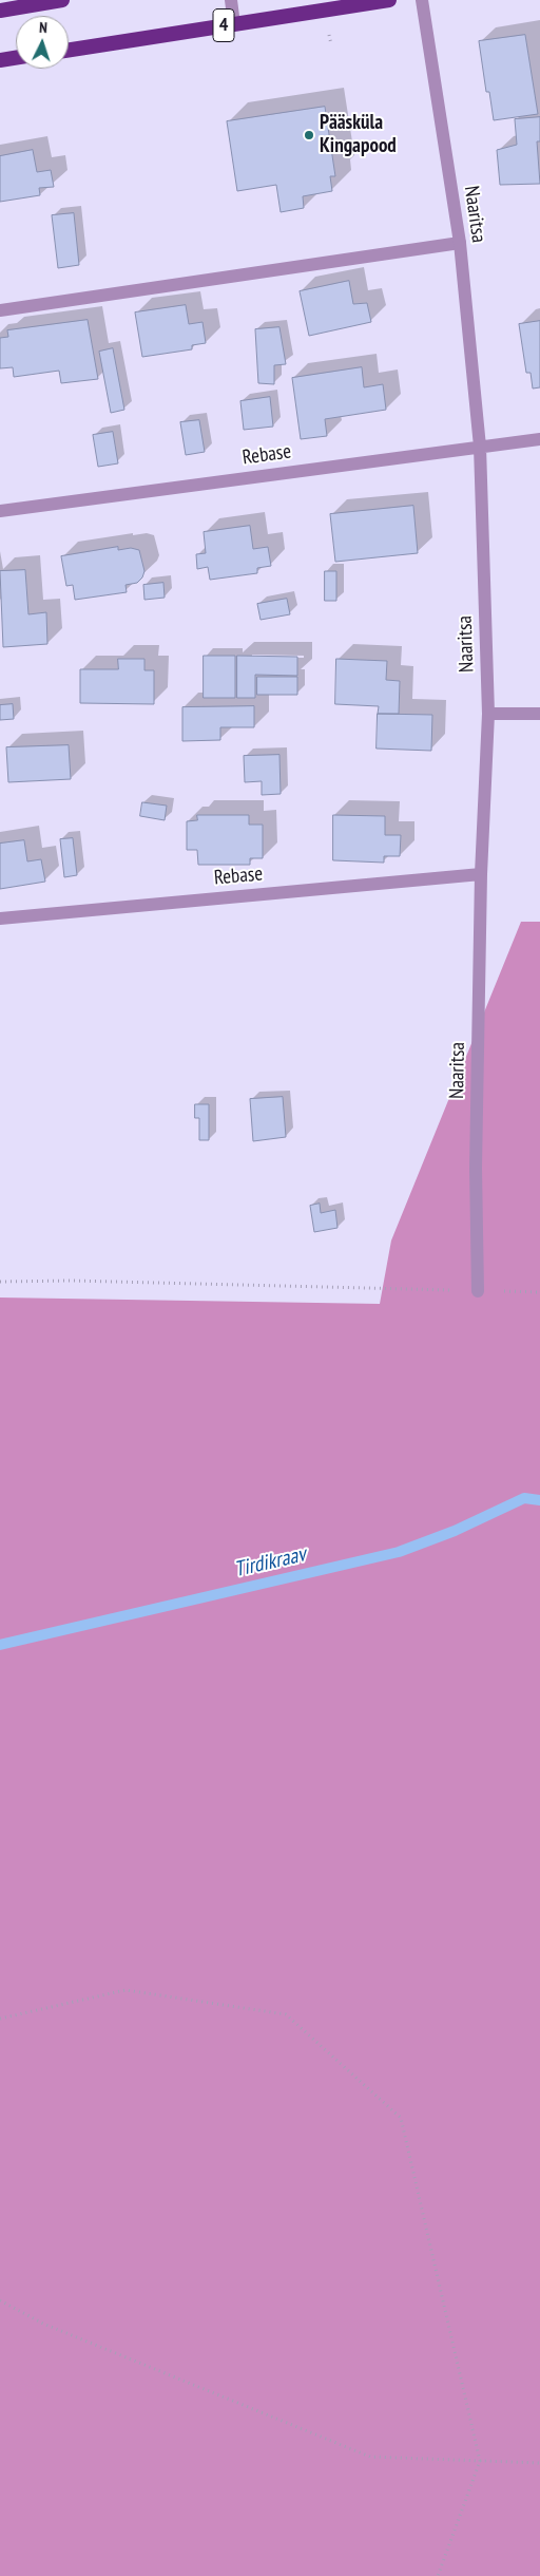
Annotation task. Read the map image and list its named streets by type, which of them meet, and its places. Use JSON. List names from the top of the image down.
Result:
{
  "streets": {
    "highway": ["4"],
    "street": ["Naaritsa", "Rebase"]
  },
  "crossings": [
    ["Naaritsa", "Rebase"]
  ],
  "water": ["Tirdikraav"],
  "places": ["Pääsküla Kingapood"],
  "north": "top"
}
